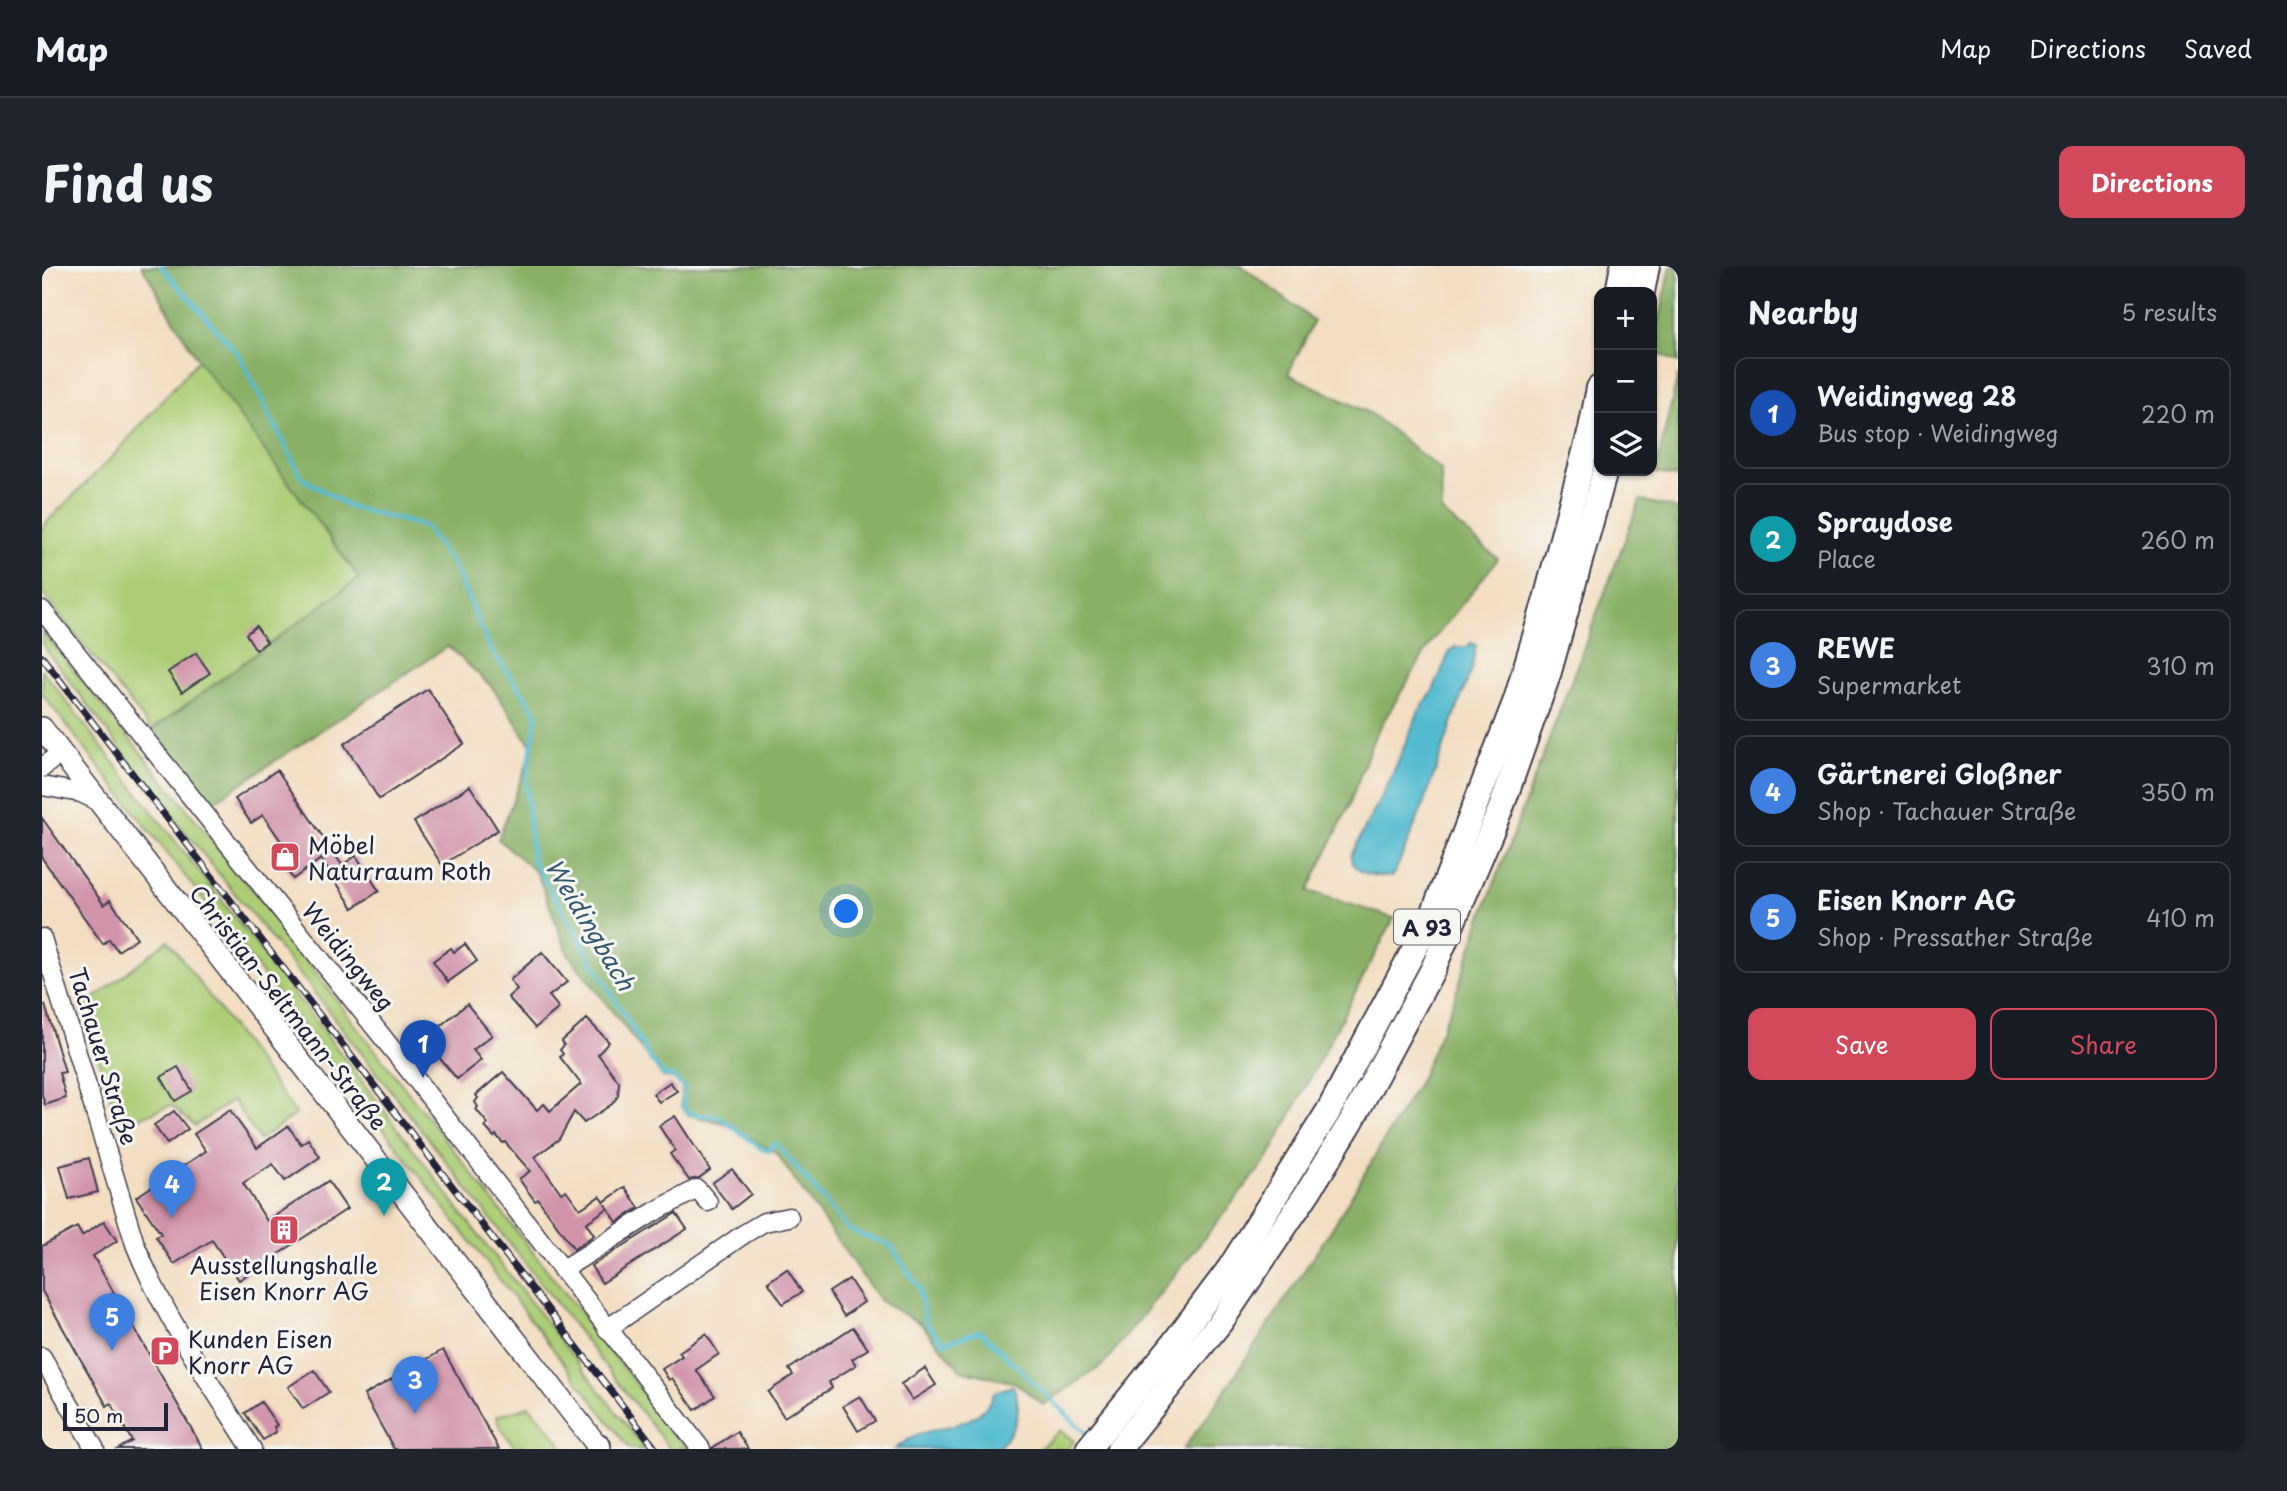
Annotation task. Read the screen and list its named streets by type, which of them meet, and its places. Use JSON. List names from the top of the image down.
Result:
{
  "streets": {
    "highway": ["A 93"],
    "main road": ["Christian-Seltmann-Straße"],
    "street": ["Weidingweg", "Tachauer Straße"]
  },
  "water": ["Weidingbach"],
  "places": {
    "shop": ["Möbel Naturraum Roth"],
    "building": ["Ausstellungshalle Eisen Knorr AG"],
    "parking": ["Kunden Eisen Knorr AG"]
  },
  "scale_bar": "50 m",
  "page": {
    "header": "Map",
    "nav": ["Map", "Directions", "Saved"],
    "title": "Find us",
    "buttons": [
      "Directions",
      ["Save", "Share"]
    ],
    "heading": ["Nearby", "5 results"],
    "map_buttons": ["+", "−"],
    "list": [
      {
        "mark": "1",
        "name": "Weidingweg 28",
        "note": "Bus stop · Weidingweg",
        "value": "220 m"
      },
      {
        "mark": "2",
        "name": "Spraydose",
        "note": "Place",
        "value": "260 m"
      },
      {
        "mark": "3",
        "name": "REWE",
        "note": "Supermarket",
        "value": "310 m"
      },
      {
        "mark": "4",
        "name": "Gärtnerei Gloßner",
        "note": "Shop · Tachauer Straße",
        "value": "350 m"
      },
      {
        "mark": "5",
        "name": "Eisen Knorr AG",
        "note": "Shop · Pressather Straße",
        "value": "410 m"
      }
    ],
    "pins": [
      "1",
      "2",
      "4",
      "5",
      "3"
    ],
    "scale": "50 m"
  }
}
